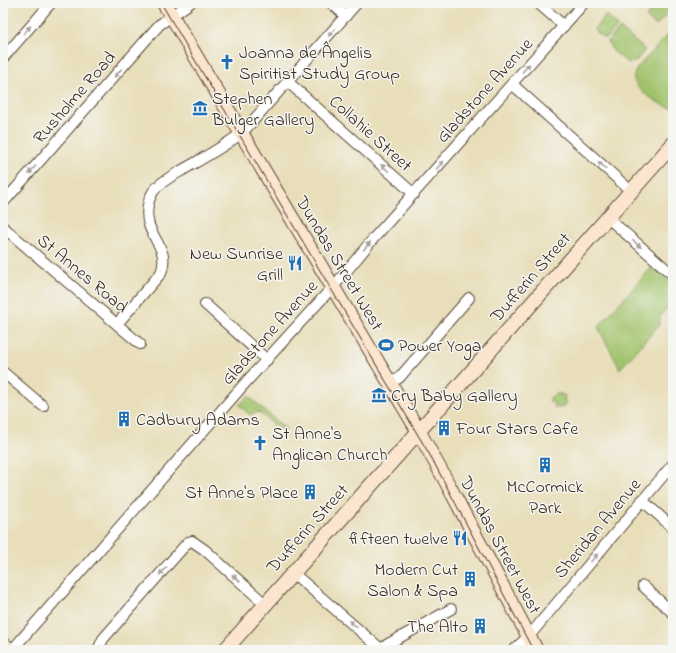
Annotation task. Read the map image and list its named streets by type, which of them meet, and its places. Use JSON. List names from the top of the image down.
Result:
{
  "streets": {
    "main road": ["Dundas Street West", "Dufferin Street"],
    "street": [
      "Gladstone Avenue",
      "Rusholme Road",
      "Collahie Street",
      "St Annes Road",
      "Sheridan Avenue"
    ]
  },
  "crossings": [
    ["Gladstone Avenue", "Collahie Street"],
    ["Gladstone Avenue", "Dundas Street West"],
    ["Rusholme Road", "Dundas Street West"],
    ["Dundas Street West", "Dufferin Street"],
    ["Dundas Street West", "Sheridan Avenue"]
  ],
  "one_way": [
    "Gladstone Avenue",
    "Rusholme Road",
    "Collahie Street",
    "Sheridan Avenue"
  ],
  "places": {
    "church": ["Joanna de Ângelis Spiritist Study Group", "St Anne's Anglican Church"],
    "museum": ["Stephen Bulger Gallery", "Cry Baby Gallery"],
    "restaurant": ["New Sunrise Grill", "fifteen twelve"],
    "sports": ["Power Yoga"],
    "building": [
      "Cadbury Adams",
      "Four Stars Cafe",
      "McCormick Park",
      "St Anne's Place",
      "Modern Cut Salon & Spa",
      "The Alto"
    ]
  }
}
